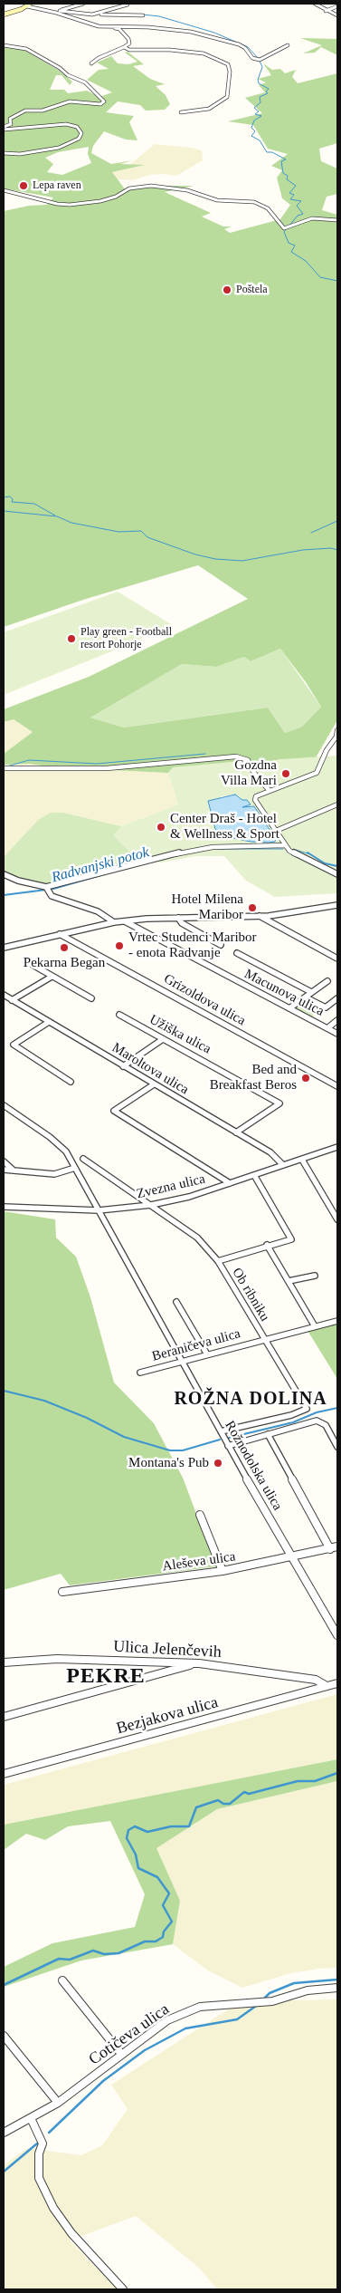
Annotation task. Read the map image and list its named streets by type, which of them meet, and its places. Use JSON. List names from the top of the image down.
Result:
{
  "streets": {
    "street": [
      "Macunova ulica",
      "Grizoldova ulica",
      "Užiška ulica",
      "Maroltova ulica",
      "Zvezna ulica",
      "Ob ribniku",
      "Beraničeva ulica",
      "Rožnodolska ulica",
      "Aleševa ulica",
      "Ulica Jelenčevih",
      "Bezjakova ulica",
      "Cotičeva ulica"
    ]
  },
  "crossings": [
    ["Užiška ulica", "Maroltova ulica"],
    ["Maroltova ulica", "Zvezna ulica"],
    ["Zvezna ulica", "Ob ribniku"],
    ["Zvezna ulica", "Rožnodolska ulica"],
    ["Ob ribniku", "Beraničeva ulica"],
    ["Ob ribniku", "Rožnodolska ulica"],
    ["Beraničeva ulica", "Rožnodolska ulica"],
    ["Rožnodolska ulica", "Aleševa ulica"],
    ["Ulica Jelenčevih", "Bezjakova ulica"]
  ],
  "districts": ["ROŽNA DOLINA", "PEKRE"],
  "water": ["Radvanjski potok"],
  "places": [
    "Lepa raven",
    "Poštela",
    "Play green - Football resort Pohorje",
    "Gozdna Villa Mari",
    "Center Draš - Hotel & Wellness & Sport",
    "Hotel Milena Maribor",
    "Vrtec Studenci Maribor - enota Radvanje",
    "Pekarna Began",
    "Bed and Breakfast Beros",
    "Montana's Pub"
  ]
}
